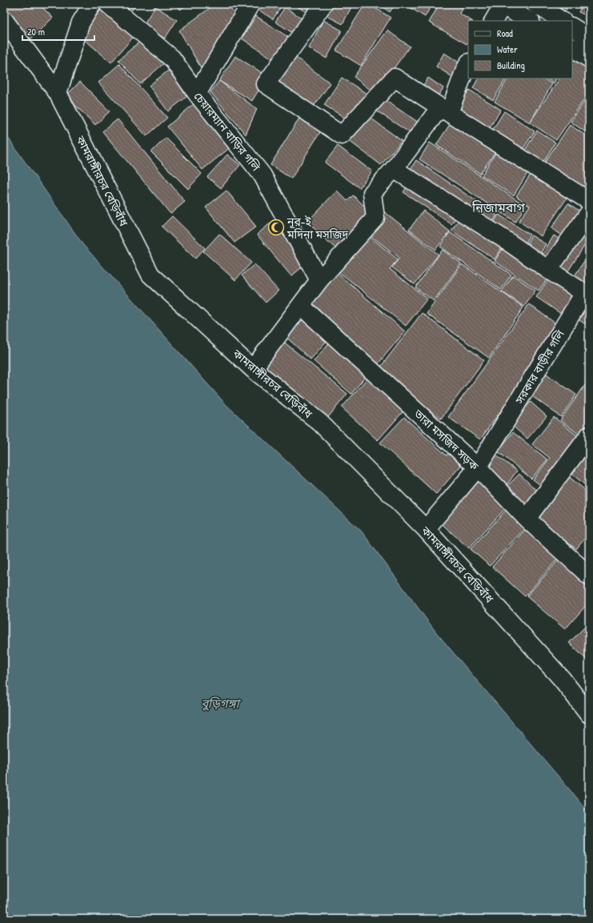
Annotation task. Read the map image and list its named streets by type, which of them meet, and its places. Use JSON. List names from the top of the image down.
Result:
{
  "streets": {
    "street": [
      "চেয়ারম্যান বাড়ির গলি",
      "কামরাঙ্গীরচর বেড়িবাঁধ",
      "সরকার বাড়ীর গলি",
      "তারা মসজিদ সড়ক"
    ]
  },
  "crossings": [
    ["কামরাঙ্গীরচর বেড়িবাঁধ", "সরকার বাড়ীর গলি"],
    ["সরকার বাড়ীর গলি", "তারা মসজিদ সড়ক"]
  ],
  "districts": ["নিজামবাগ"],
  "water": ["বুড়িগঙ্গা"],
  "places": {
    "mosque": ["নূর-ই মদিনা মসজিদ"]
  },
  "legend": ["Road", "Water", "Building"],
  "scale_bar": "20 m"
}
